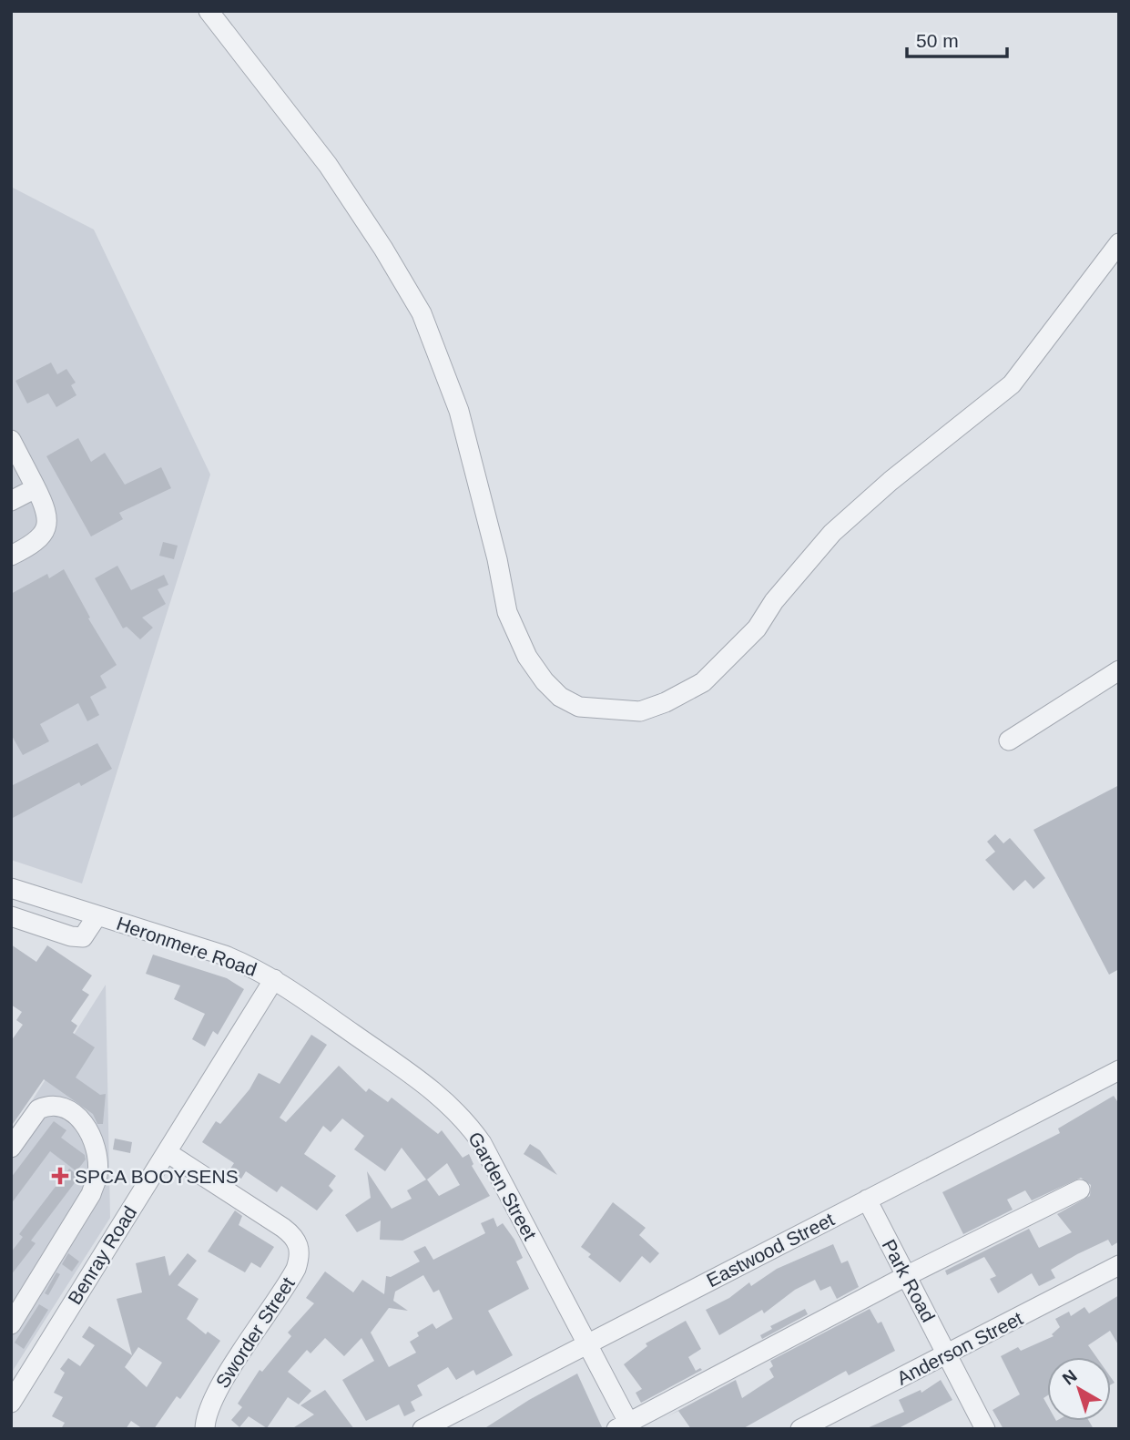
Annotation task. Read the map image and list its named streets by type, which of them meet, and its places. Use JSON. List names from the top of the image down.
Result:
{
  "streets": {
    "street": [
      "Heronmere Road",
      "Garden Street",
      "Eastwood Street",
      "Benray Road",
      "Park Road",
      "Sworder Street",
      "Anderson Street"
    ]
  },
  "crossings": [
    ["Heronmere Road", "Garden Street"],
    ["Heronmere Road", "Benray Road"],
    ["Garden Street", "Eastwood Street"],
    ["Garden Street", "Benray Road"],
    ["Eastwood Street", "Park Road"],
    ["Benray Road", "Sworder Street"],
    ["Park Road", "Anderson Street"]
  ],
  "places": {
    "health": ["SPCA BOOYSENS"]
  },
  "scale_bar": "50 m",
  "north": "top left"
}
